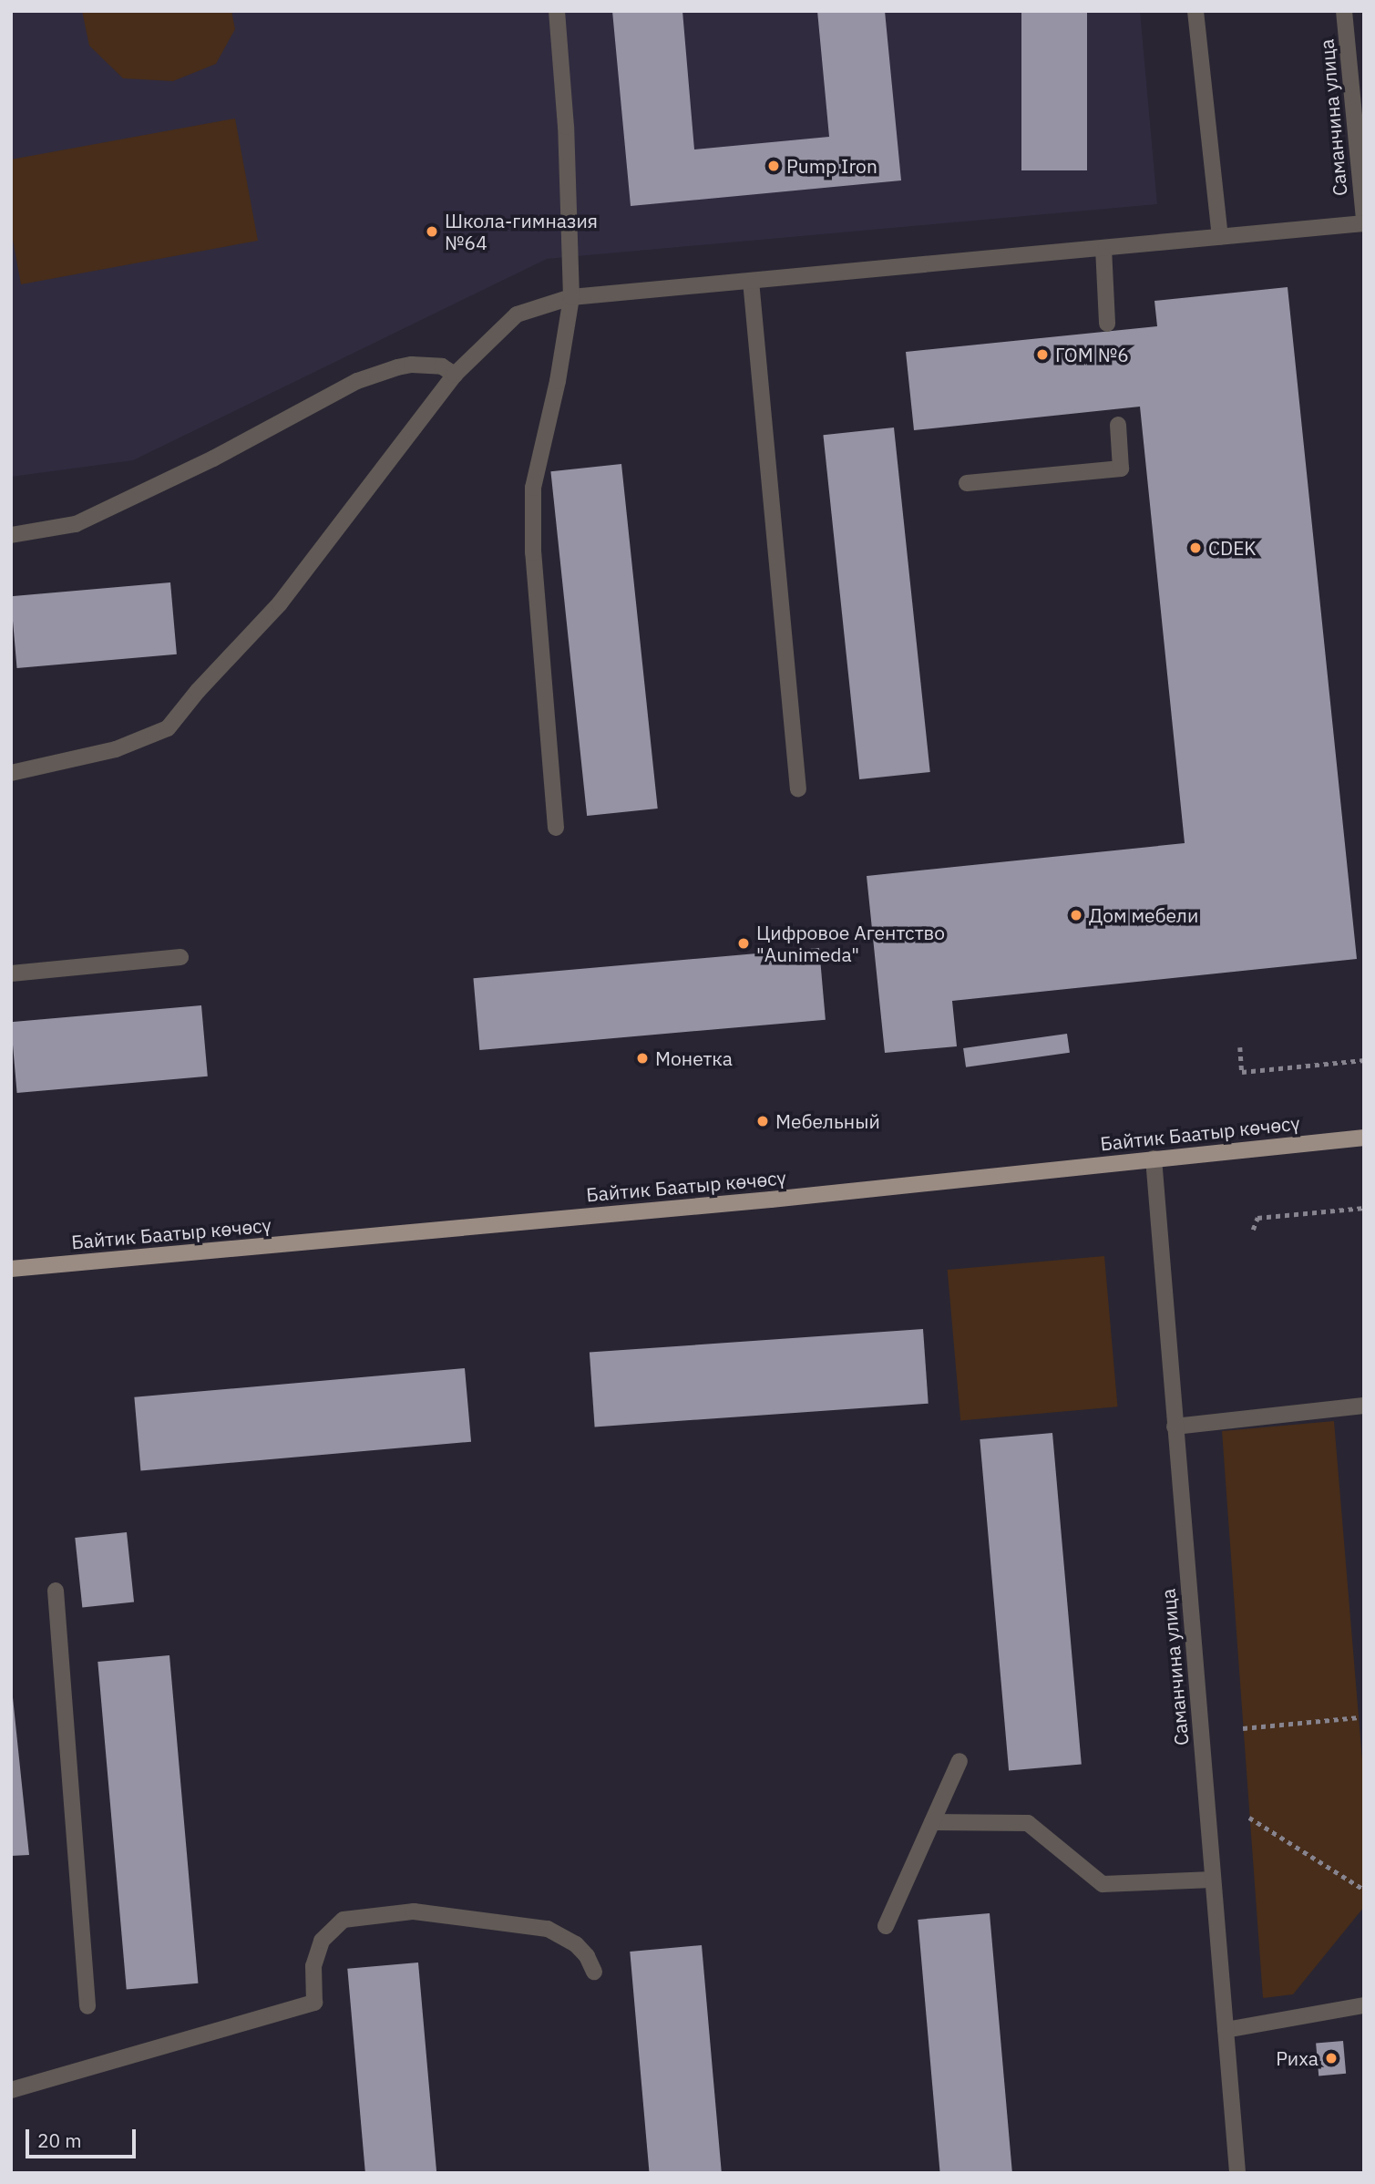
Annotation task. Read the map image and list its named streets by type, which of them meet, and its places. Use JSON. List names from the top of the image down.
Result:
{
  "streets": {
    "main road": ["Байтик Баатыр көчөсү"],
    "street": ["Саманчина улица"]
  },
  "crossings": [
    ["Саманчина улица", "Байтик Баатыр көчөсү"]
  ],
  "places": [
    "Pump Iron",
    "Школа-гимназия №64",
    "ГОМ №6",
    "CDEK",
    "Дом мебели",
    "Цифровое Агентство \"Aunimeda\"",
    "Монетка",
    "Мебельный",
    "Риха"
  ],
  "scale_bar": "20 m"
}
